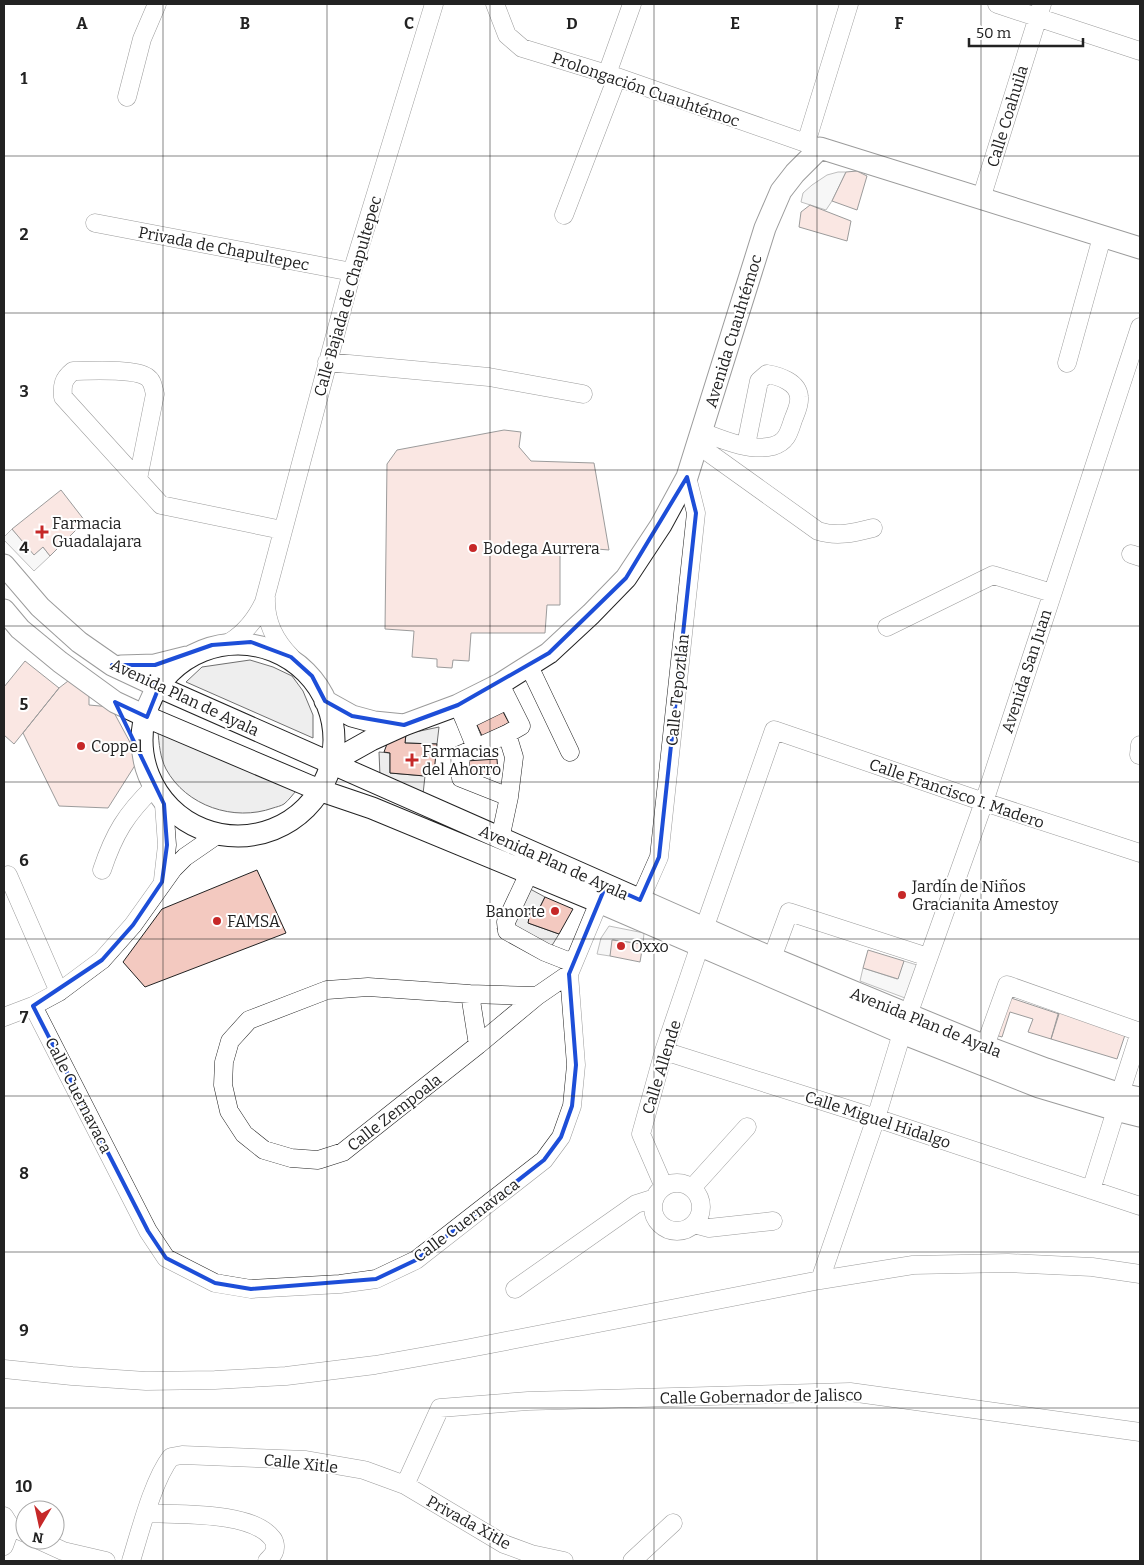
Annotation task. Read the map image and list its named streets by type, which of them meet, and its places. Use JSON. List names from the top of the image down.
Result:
{
  "streets": {
    "main road": ["Avenida Cuauhtémoc", "Avenida Plan de Ayala"],
    "street": [
      "Prolongación Cuauhtémoc",
      "Calle Coahuila",
      "Privada de Chapultepec",
      "Calle Bajada de Chapultepec",
      "Avenida San Juan",
      "Calle Tepoztlán",
      "Calle Francisco I. Madero",
      "Calle Allende",
      "Calle Cuernavaca",
      "Calle Zempoala",
      "Calle Miguel Hidalgo",
      "Calle Gobernador de Jalisco",
      "Calle Xitle",
      "Privada Xitle"
    ]
  },
  "crossings": [
    ["Prolongación Cuauhtémoc", "Avenida Cuauhtémoc"],
    ["Privada de Chapultepec", "Calle Bajada de Chapultepec"],
    ["Avenida Cuauhtémoc", "Calle Tepoztlán"],
    ["Avenida Cuauhtémoc", "Avenida Plan de Ayala"],
    ["Avenida San Juan", "Avenida Plan de Ayala"],
    ["Avenida San Juan", "Calle Francisco I. Madero"],
    ["Avenida San Juan", "Calle Miguel Hidalgo"],
    ["Calle Tepoztlán", "Avenida Plan de Ayala"],
    ["Avenida Plan de Ayala", "Calle Allende"],
    ["Avenida Plan de Ayala", "Calle Cuernavaca"],
    ["Calle Francisco I. Madero", "Calle Allende"],
    ["Calle Allende", "Calle Miguel Hidalgo"],
    ["Calle Cuernavaca", "Calle Zempoala"],
    ["Calle Gobernador de Jalisco", "Calle Xitle"],
    ["Calle Gobernador de Jalisco", "Privada Xitle"],
    ["Calle Xitle", "Privada Xitle"]
  ],
  "places": {
    "health": ["Farmacia Guadalajara", "Farmacias del Ahorro"],
    "other": [
      "Bodega Aurrera",
      "Coppel",
      "Jardín de Niños Gracianita Amestoy",
      "Banorte",
      "FAMSA",
      "Oxxo"
    ]
  },
  "scale_bar": "50 m",
  "north": "bottom",
  "grid": {
    "columns": [
      "A",
      "B",
      "C",
      "D",
      "E",
      "F"
    ],
    "rows": [
      "1",
      "2",
      "3",
      "4",
      "5",
      "6",
      "7",
      "8",
      "9",
      "10"
    ]
  }
}
